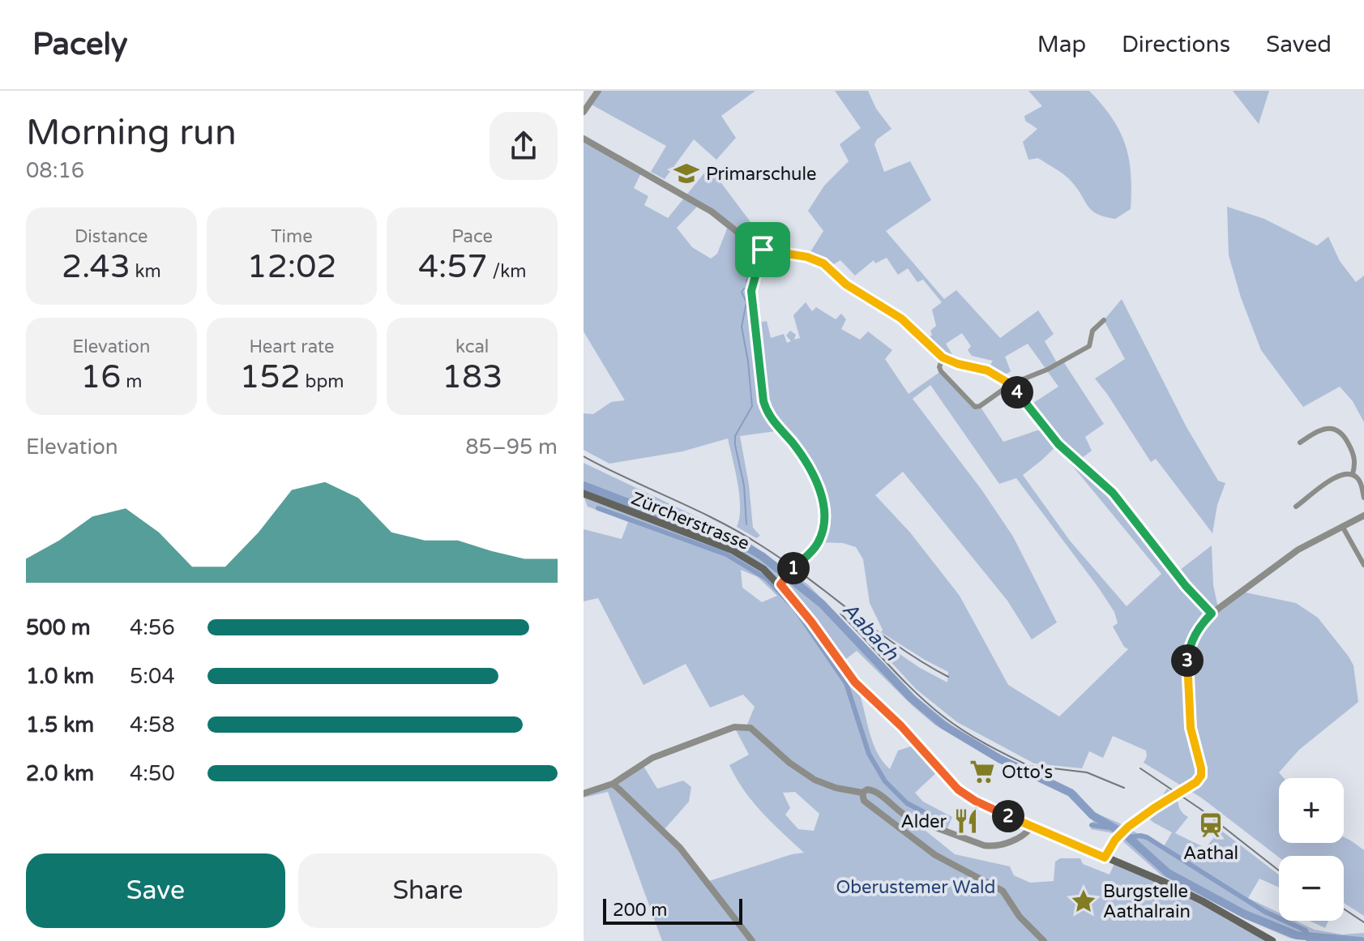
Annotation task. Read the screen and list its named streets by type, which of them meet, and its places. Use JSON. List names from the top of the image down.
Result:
{
  "streets": {
    "main road": ["Zürcherstrasse"]
  },
  "water": ["Aabach"],
  "parks": ["Oberustemer Wald"],
  "places": {
    "school or university": ["Primarschule"],
    "supermarket": ["Otto's"],
    "restaurant": ["Alder"],
    "station": ["Aathal"],
    "place": ["Burgstelle Aathalrain"]
  },
  "scale_bar": "200 m",
  "page": {
    "header": "Pacely",
    "nav": ["Map", "Directions", "Saved"],
    "heading": ["Morning run", "08:16"],
    "stats": [
      ["Distance", "2.43 km"],
      ["Time", "12:02"],
      ["Pace", "4:57 /km"],
      ["Elevation", "16 m"],
      ["Heart rate", "152 bpm"],
      ["kcal", "183"]
    ],
    "pins": [
      "4",
      "1",
      "3",
      "2"
    ],
    "chart": ["Elevation", "85–95 m"],
    "list": [
      {
        "name": "500 m",
        "note": "4:56"
      },
      {
        "name": "1.0 km",
        "note": "5:04"
      },
      {
        "name": "1.5 km",
        "note": "4:58"
      },
      {
        "name": "2.0 km",
        "note": "4:50"
      }
    ],
    "map_buttons": ["+", "−"],
    "buttons": ["Save", "Share"],
    "scale": "200 m"
  }
}
